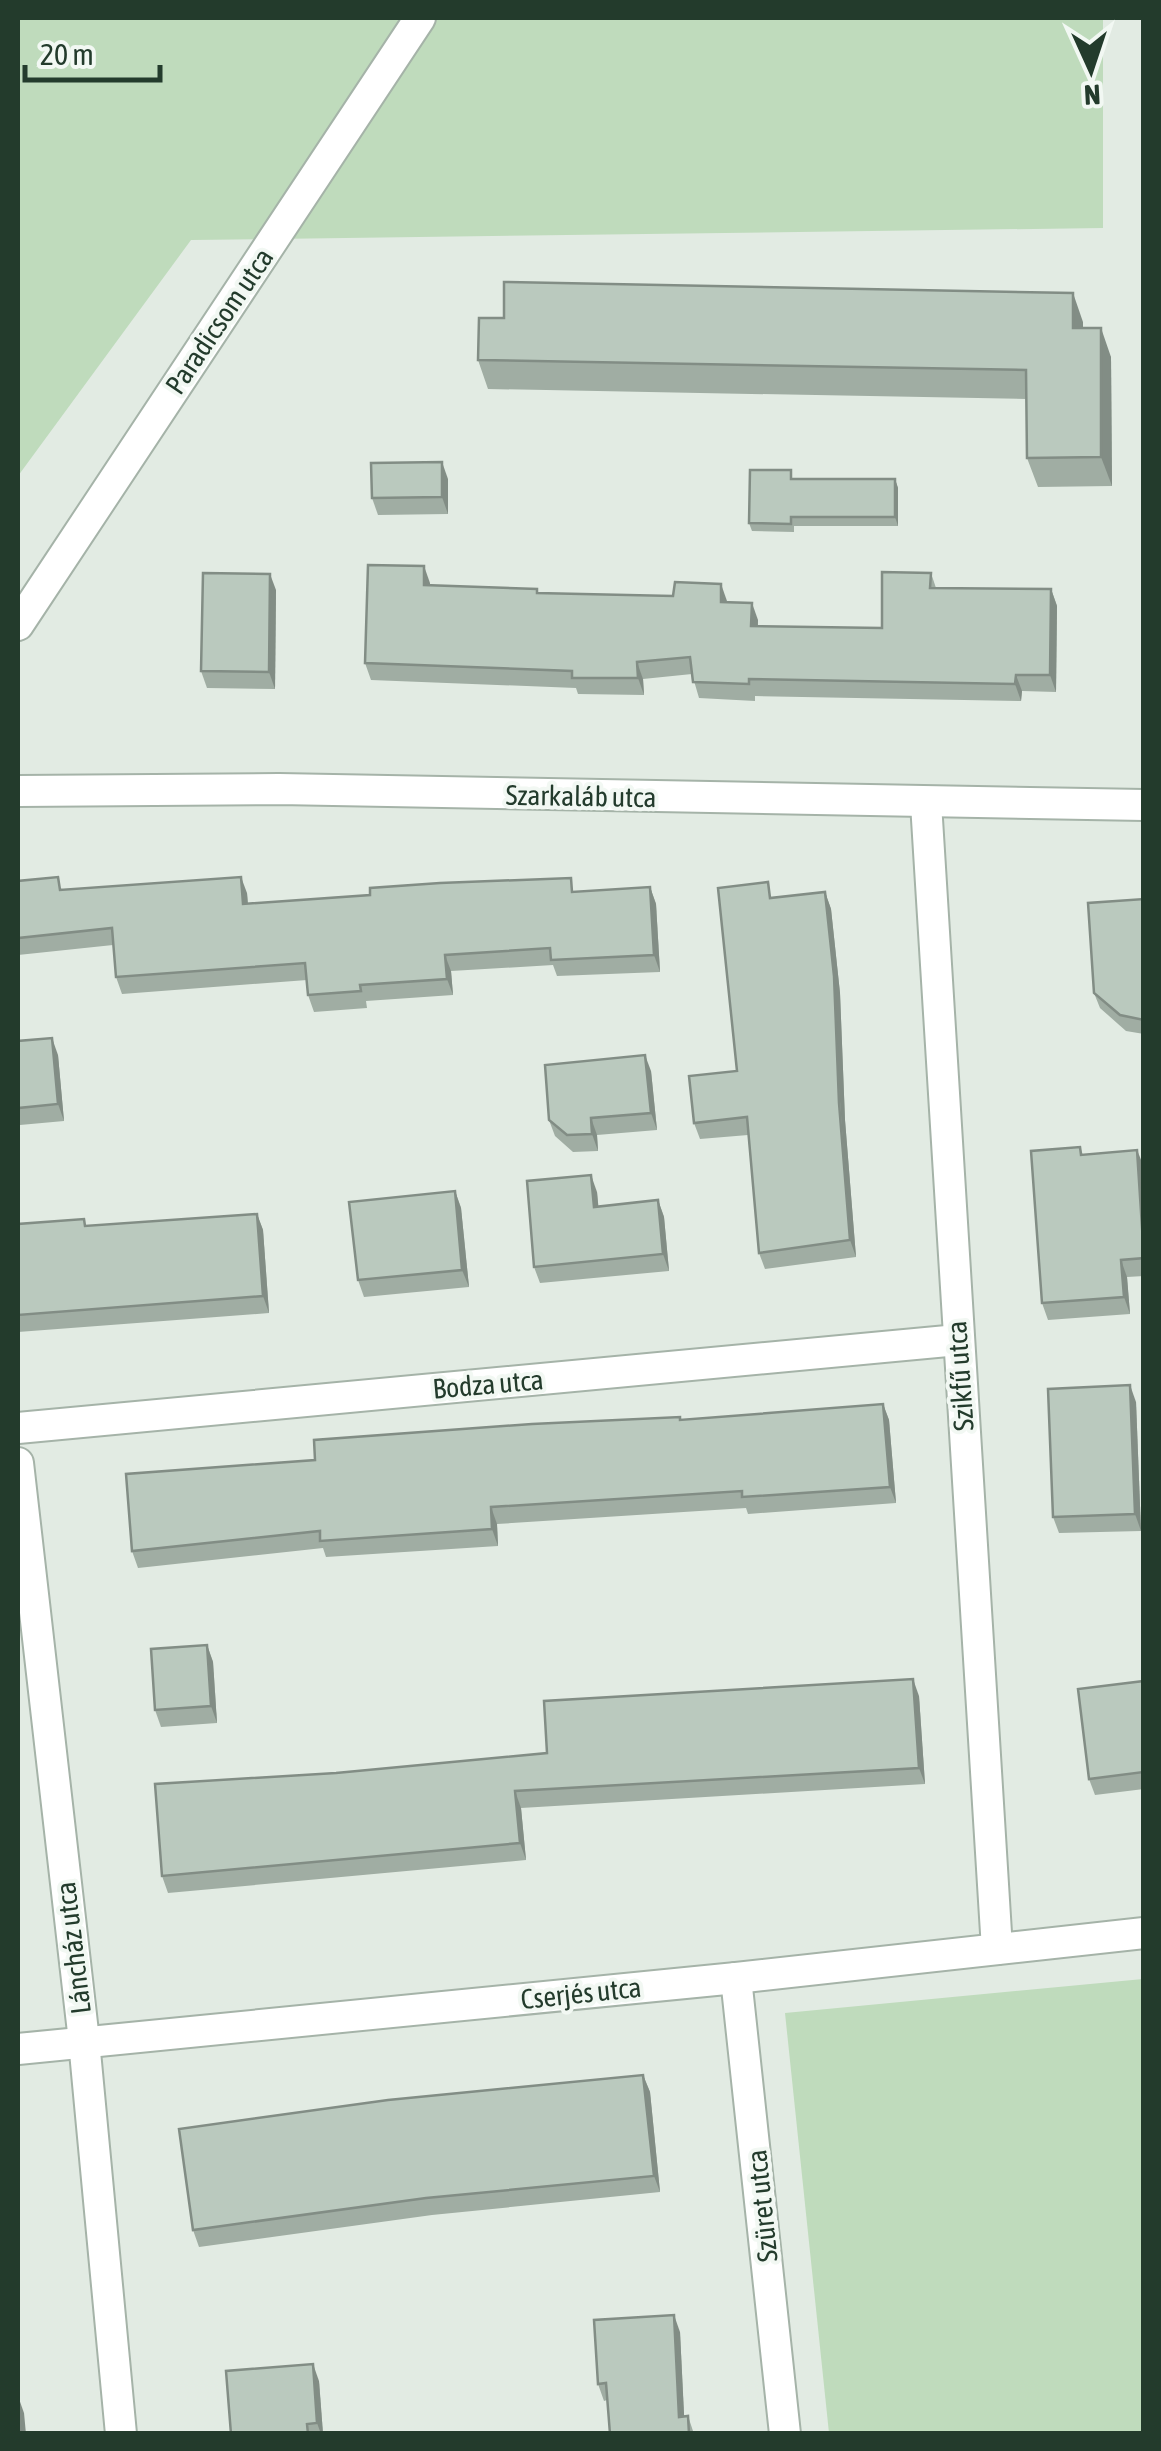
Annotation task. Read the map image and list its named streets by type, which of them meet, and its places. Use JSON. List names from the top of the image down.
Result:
{
  "streets": {
    "street": [
      "Paradicsom utca",
      "Szarkaláb utca",
      "Szikfű utca",
      "Bodza utca",
      "Láncház utca",
      "Cserjés utca",
      "Szüret utca"
    ]
  },
  "crossings": [
    ["Szarkaláb utca", "Szikfű utca"],
    ["Szikfű utca", "Bodza utca"],
    ["Szikfű utca", "Cserjés utca"],
    ["Láncház utca", "Cserjés utca"],
    ["Cserjés utca", "Szüret utca"]
  ],
  "scale_bar": "20 m",
  "north": "bottom"
}
